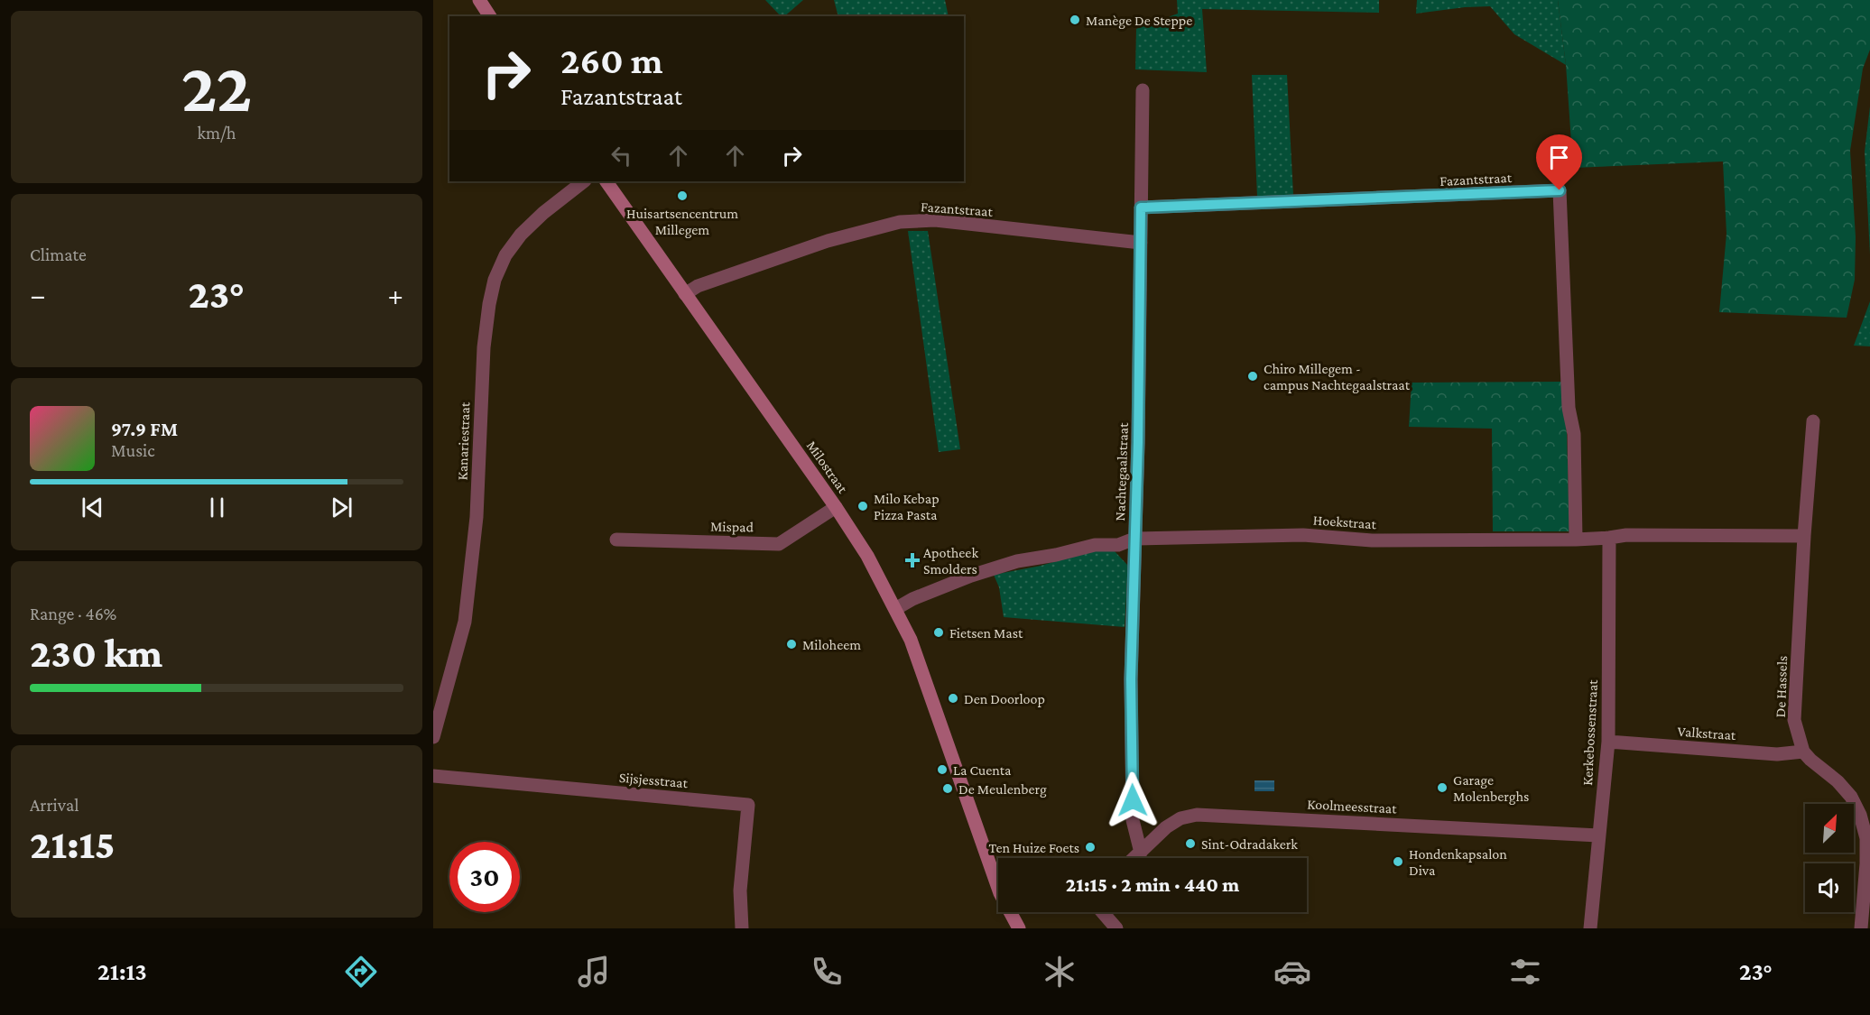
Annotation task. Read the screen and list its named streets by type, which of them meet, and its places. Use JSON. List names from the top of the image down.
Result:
{
  "streets": {
    "street": [
      "Fazantstraat",
      "Kanariestraat",
      "Milostraat",
      "Nachtegaalstraat",
      "Hoekstraat",
      "Mispad",
      "De Hassels",
      "Kerkebossenstraat",
      "Valkstraat",
      "Sijsjesstraat",
      "Koolmeesstraat"
    ]
  },
  "crossings": [
    ["Fazantstraat", "Milostraat"],
    ["Fazantstraat", "Nachtegaalstraat"],
    ["Fazantstraat", "Hoekstraat"],
    ["Milostraat", "Hoekstraat"],
    ["Milostraat", "Mispad"],
    ["Nachtegaalstraat", "Hoekstraat"],
    ["Nachtegaalstraat", "Koolmeesstraat"],
    ["Hoekstraat", "De Hassels"],
    ["Hoekstraat", "Kerkebossenstraat"],
    ["De Hassels", "Valkstraat"],
    ["Kerkebossenstraat", "Valkstraat"],
    ["Kerkebossenstraat", "Koolmeesstraat"]
  ],
  "places": {
    "other": [
      "Manège De Steppe",
      "Huisartsencentrum Millegem",
      "Chiro Millegem - campus Nachtegaalstraat",
      "Milo Kebap Pizza Pasta",
      "Fietsen Mast",
      "Miloheem",
      "Den Doorloop",
      "La Cuenta",
      "Garage Molenberghs",
      "De Meulenberg",
      "Sint-Odradakerk",
      "Ten Huize Foets",
      "Hondenkapsalon Diva"
    ],
    "health": ["Apotheek Smolders"]
  },
  "north": "top right",
  "page": {
    "tile": [
      ["22", "km/h"],
      "Climate",
      ["Range · 46%", "230 km"],
      ["Arrival", "21:15"]
    ],
    "turn": ["260 m", "Fazantstraat"],
    "heat": ["−", "23°", "+"],
    "song": ["97.9 FM", "Music"],
    "limit": "30",
    "trip": "21:15 · 2 min · 440 m",
    "tabs": ["21:13", "23°"]
  }
}
